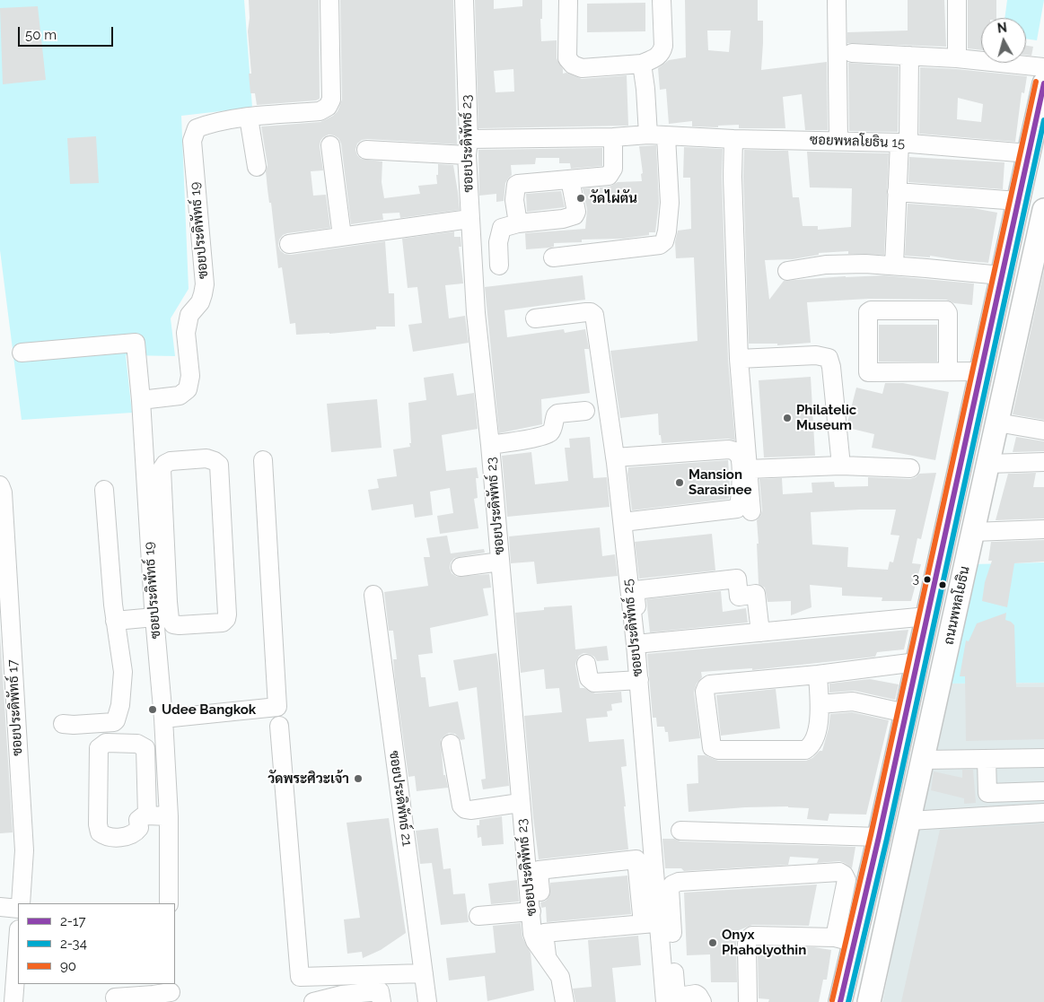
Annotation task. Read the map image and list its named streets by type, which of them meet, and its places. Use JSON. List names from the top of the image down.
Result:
{
  "streets": {
    "main road": ["ถนนพหลโยธิน"],
    "street": [
      "ซอยพหลโยธิน 15",
      "ซอยประดิพัทธ์ 23",
      "ซอยประดิพัทธ์ 19",
      "ซอยประดิพัทธ์ 25",
      "ซอยประดิพัทธ์ 17",
      "ซอยประดิพัทธ์ 21"
    ]
  },
  "crossings": [
    ["ซอยพหลโยธิน 15", "ซอยประดิพัทธ์ 23"],
    ["ซอยพหลโยธิน 15", "ถนนพหลโยธิน"]
  ],
  "places": [
    "วัดไผ่ตัน",
    "Philatelic Museum",
    "Mansion Sarasinee",
    "3",
    "Udee Bangkok",
    "วัดพระศิวะเจ้า",
    "Onyx Phaholyothin"
  ],
  "lines": ["transit line 90", "transit line 2-17", "transit line 2-34"],
  "legend": ["2-17", "2-34", "90"],
  "scale_bar": "50 m",
  "north": "top"
}
